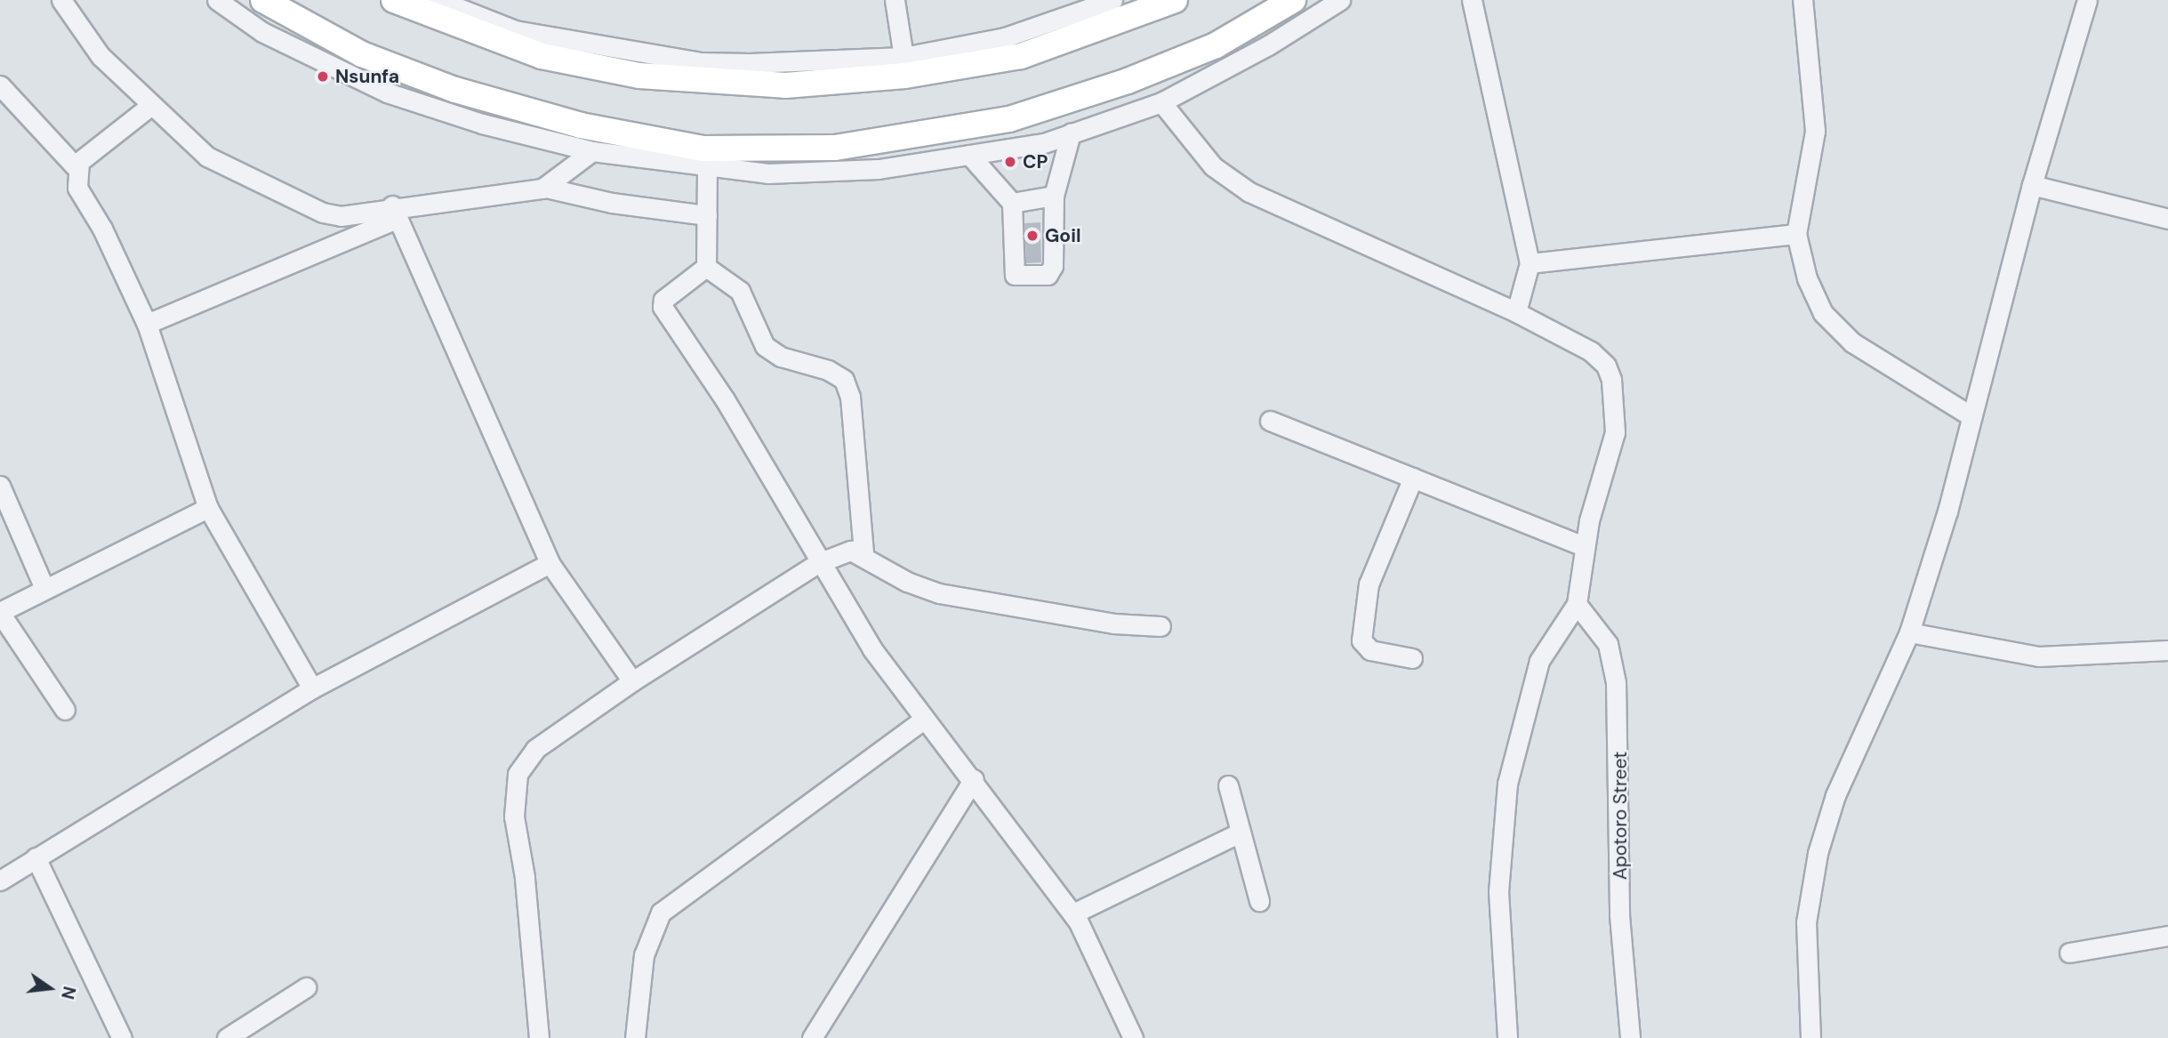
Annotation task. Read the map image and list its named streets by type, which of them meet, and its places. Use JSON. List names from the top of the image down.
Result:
{
  "streets": {
    "street": ["Apotoro Street"]
  },
  "places": ["Nsunfa", "CP", "Goil"],
  "north": "right"
}
